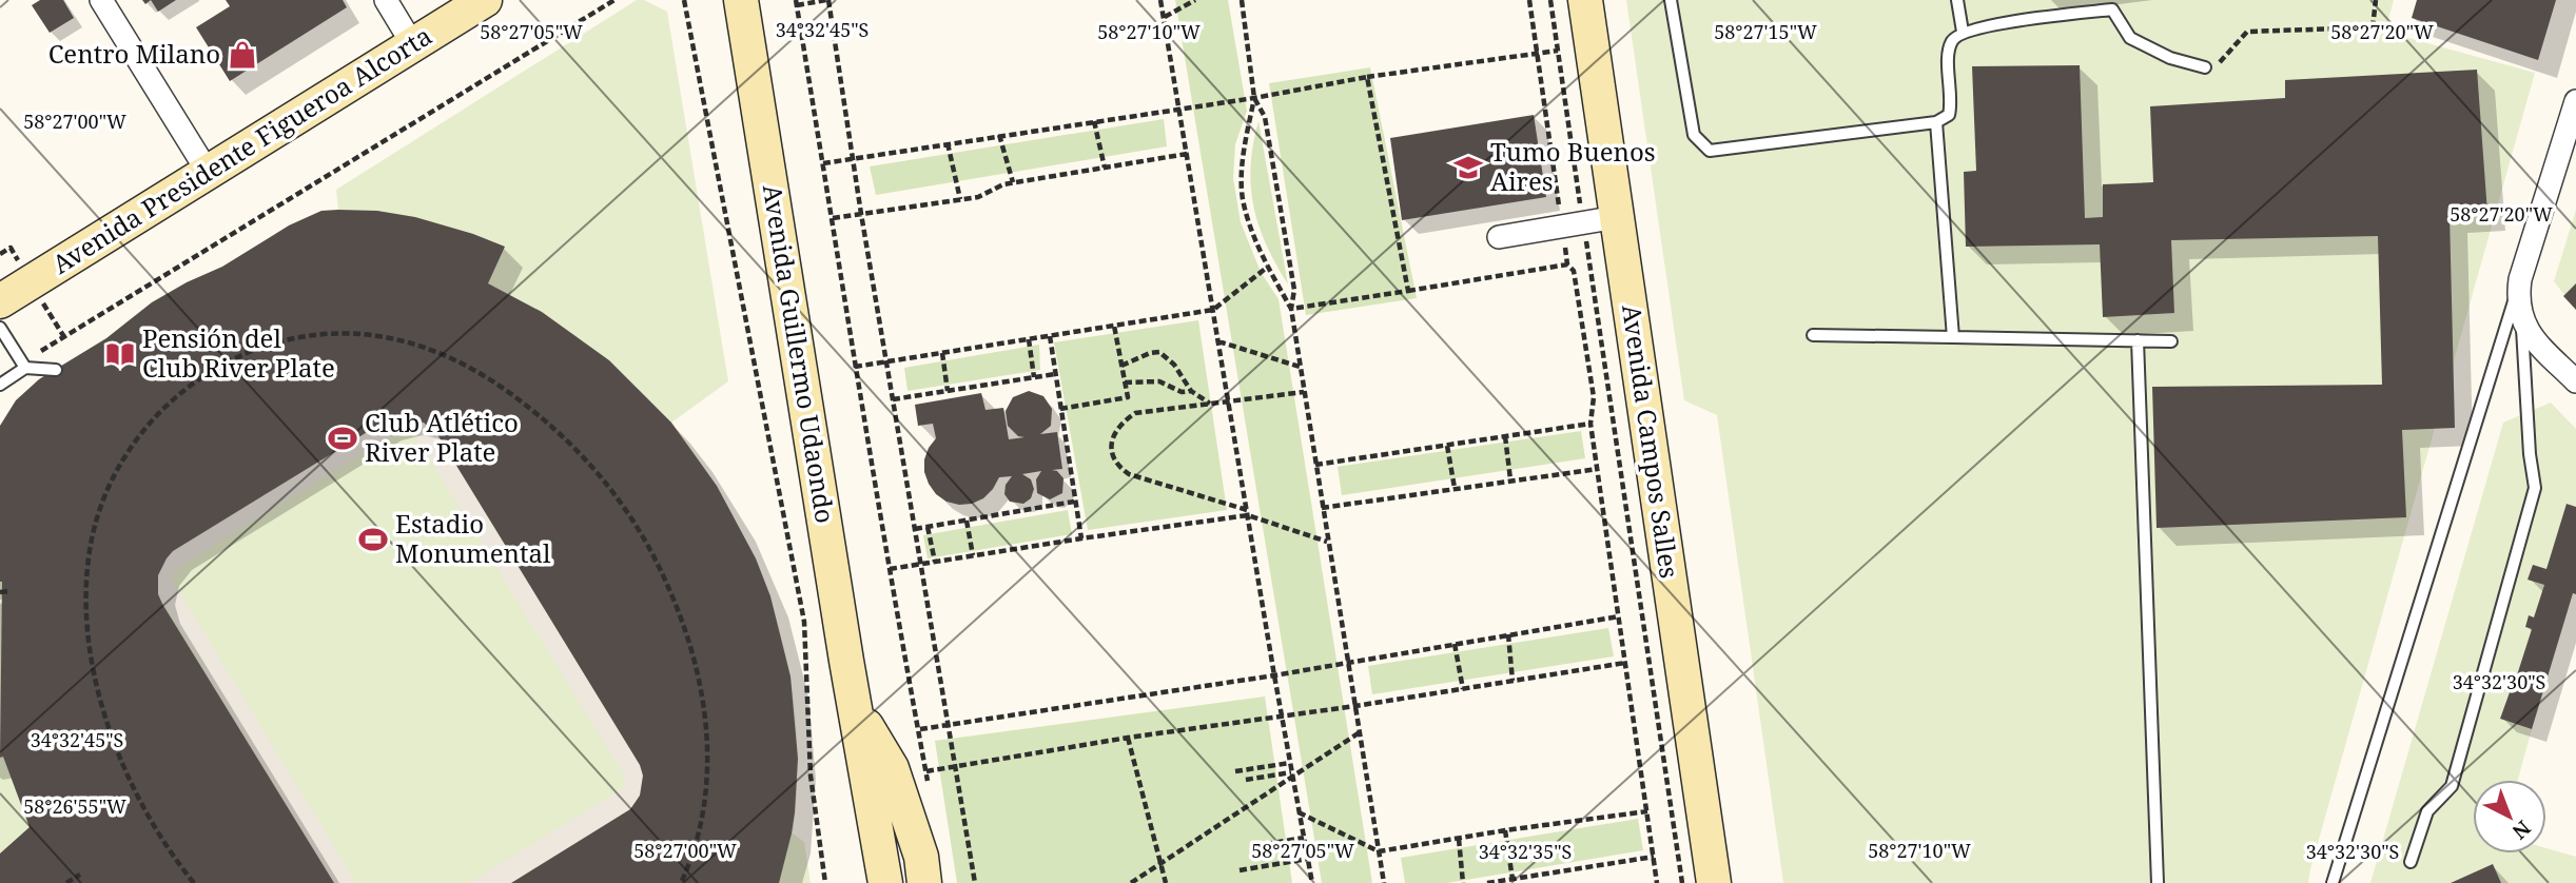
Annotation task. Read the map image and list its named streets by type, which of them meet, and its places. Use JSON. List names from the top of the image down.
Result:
{
  "streets": {
    "main road": ["Avenida Presidente Figueroa Alcorta", "Avenida Guillermo Udaondo", "Avenida Campos Salles"]
  },
  "places": {
    "shop": ["Centro Milano"],
    "school or university": ["Tumo Buenos Aires"],
    "library": ["Pensión del Club River Plate"],
    "sports": ["Club Atlético River Plate", "Estadio Monumental"]
  },
  "north": "bottom right",
  "coordinates": [
    "34°32'45\"S",
    "58°27'05\"W",
    "58°27'10\"W",
    "58°27'15\"W",
    "58°27'20\"W",
    "58°27'00\"W",
    "34°32'30\"S",
    "58°26'55\"W",
    "34°32'35\"S"
  ]
}
